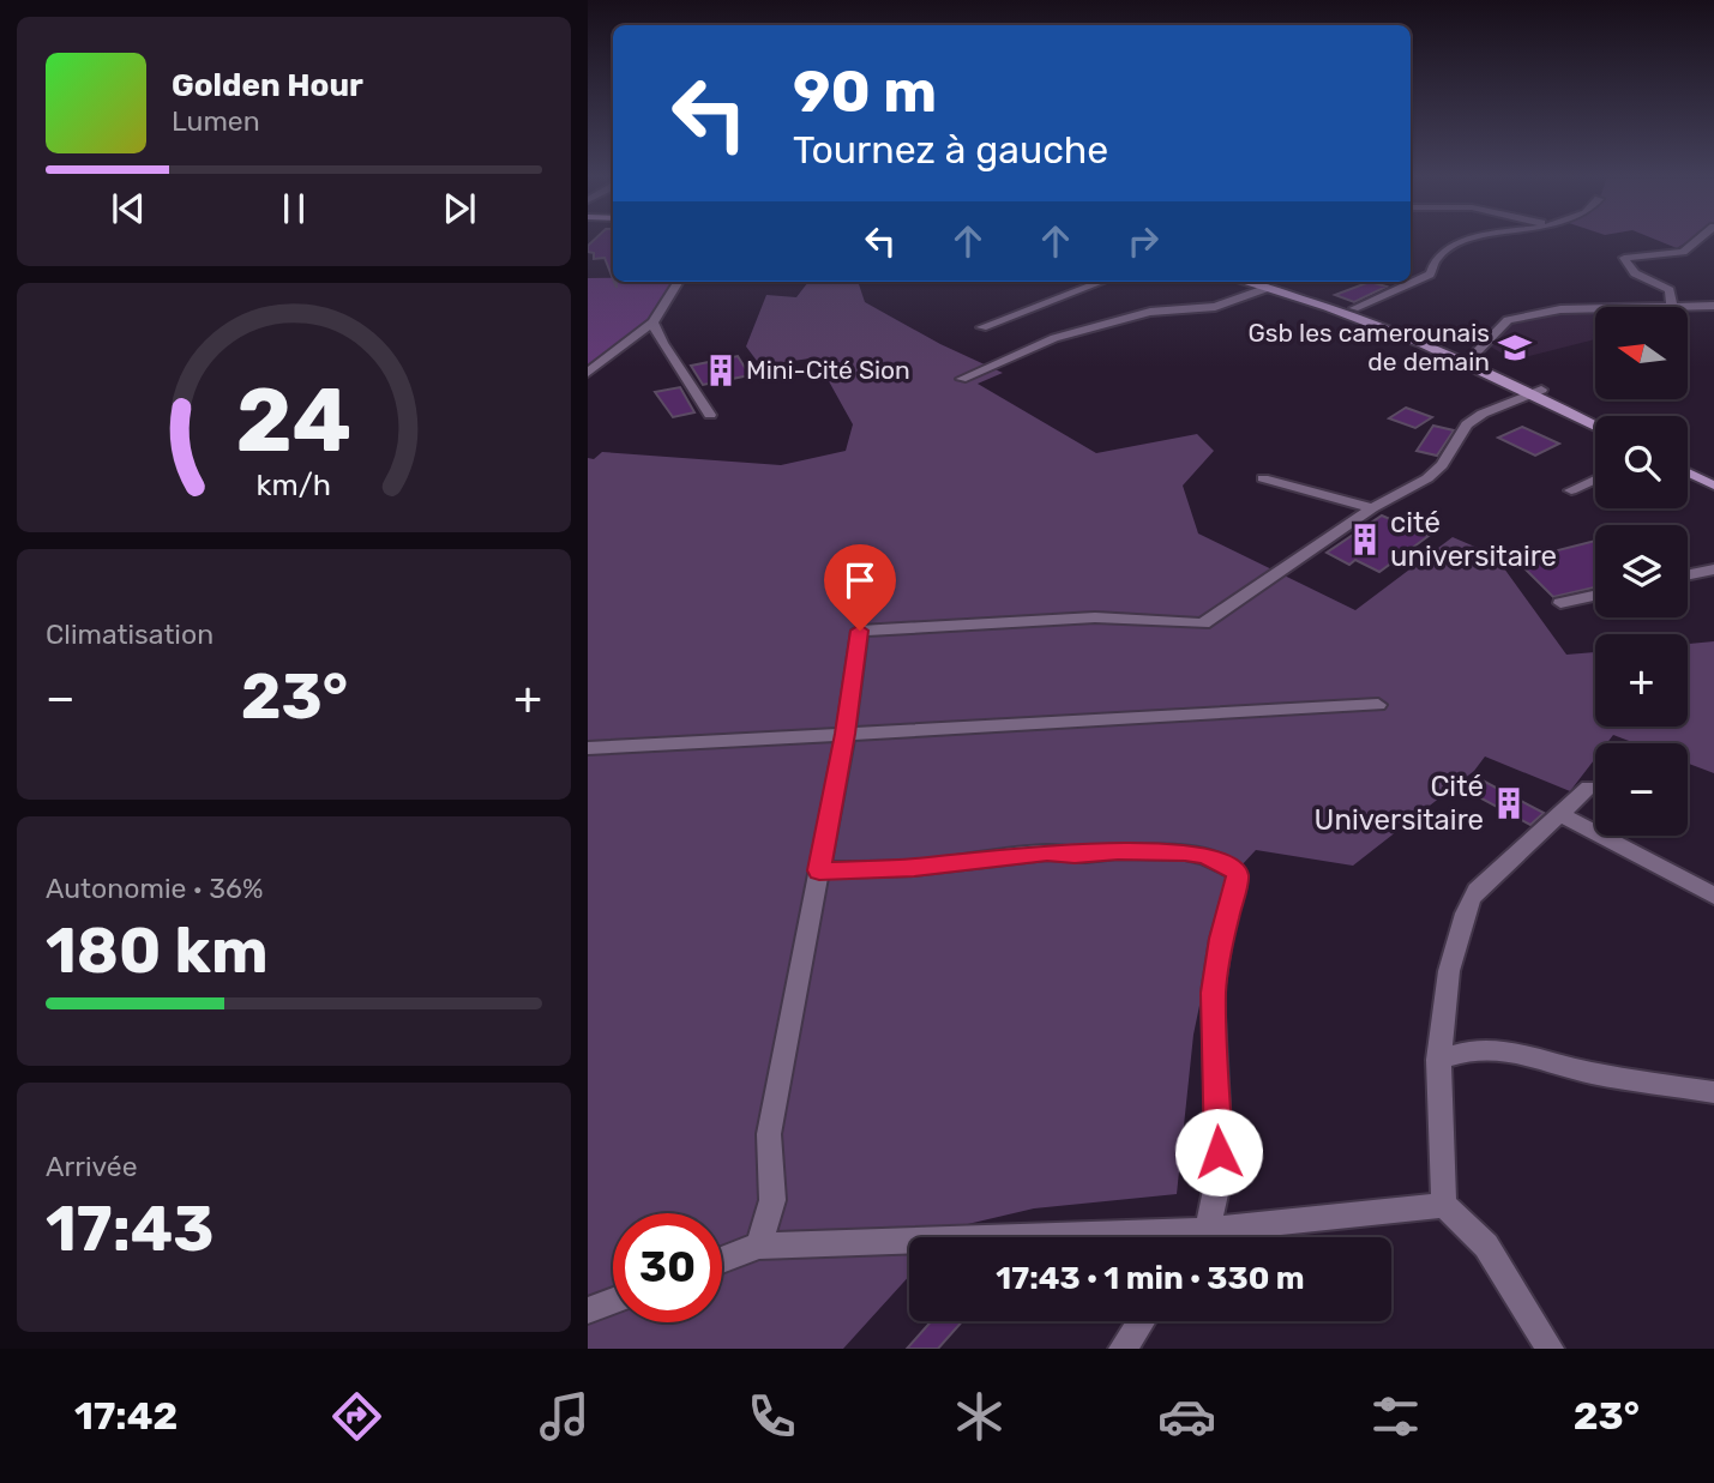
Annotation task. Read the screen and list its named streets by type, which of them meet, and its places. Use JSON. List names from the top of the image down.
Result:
{
  "places": {
    "school or university": ["Gsb les camerounais de demain"],
    "building": ["Mini-Cité Sion", "cité universitaire", "Cité Universitaire"]
  },
  "north": "left",
  "page": {
    "turn": ["90 m", "Tournez à gauche"],
    "song": ["Golden Hour", "Lumen"],
    "map_buttons": ["+", "−"],
    "tile": [
      "Climatisation",
      ["Autonomie · 36%", "180 km"],
      ["Arrivée", "17:43"]
    ],
    "heat": ["−", "23°", "+"],
    "limit": "30",
    "trip": "17:43 · 1 min · 330 m",
    "tabs": ["17:42", "23°"],
    "gauge": ["24", "km/h"]
  }
}
